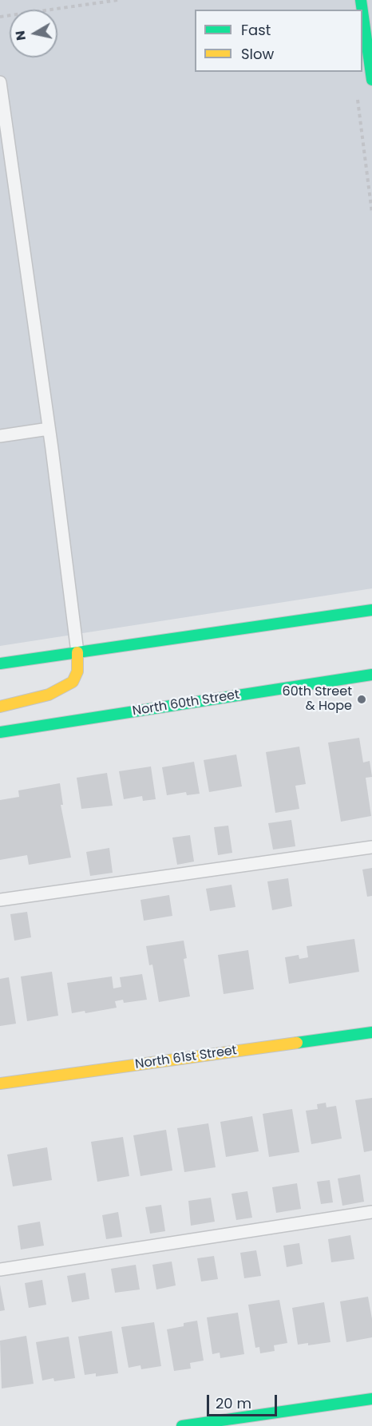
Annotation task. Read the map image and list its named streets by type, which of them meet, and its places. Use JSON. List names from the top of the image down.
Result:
{
  "streets": {
    "main road": ["North 60th Street", "North 61st Street"]
  },
  "places": ["60th Street & Hope"],
  "legend": ["Fast", "Slow"],
  "scale_bar": "20 m",
  "north": "left"
}
